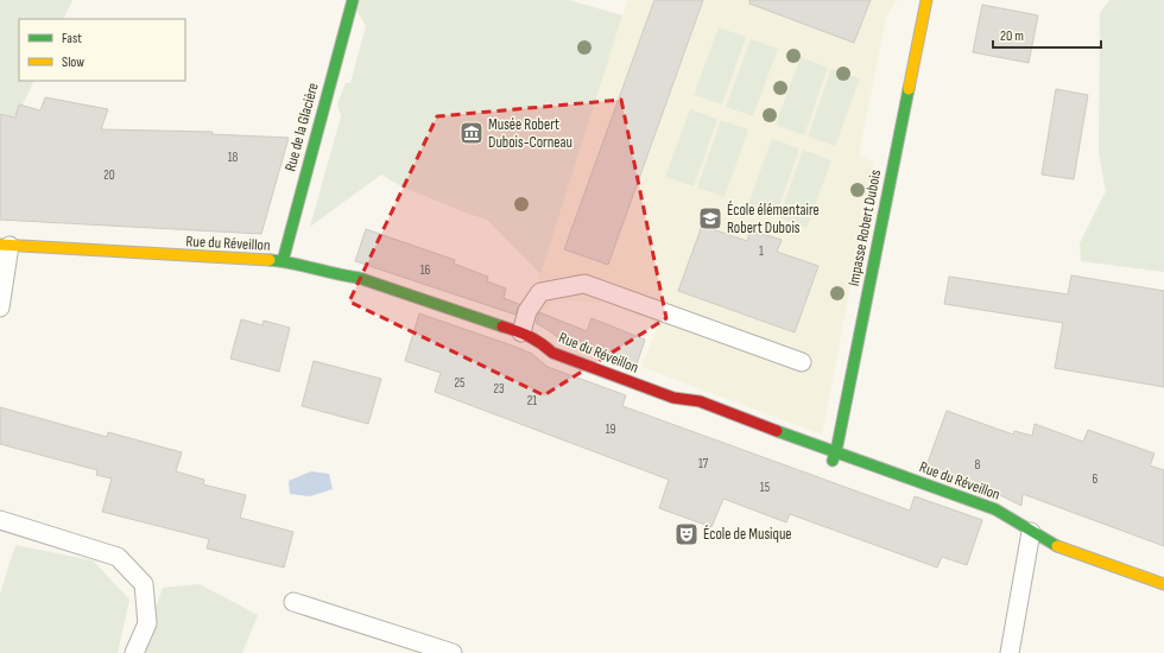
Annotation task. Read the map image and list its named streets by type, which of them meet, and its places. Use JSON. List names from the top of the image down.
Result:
{
  "streets": {
    "street": ["Rue de la Glacière", "Impasse Robert Dubois", "Rue du Réveillon"]
  },
  "crossings": [
    ["Rue de la Glacière", "Rue du Réveillon"],
    ["Impasse Robert Dubois", "Rue du Réveillon"]
  ],
  "places": {
    "museum": ["Musée Robert Dubois-Corneau"],
    "school or university": ["École élémentaire Robert Dubois"],
    "theatre": ["École de Musique"]
  },
  "house_numbers": [
    "18",
    "20",
    "1",
    "16",
    "25",
    "23",
    "21",
    "19",
    "17",
    "8",
    "6",
    "15"
  ],
  "legend": ["Fast", "Slow"],
  "scale_bar": "20 m"
}
